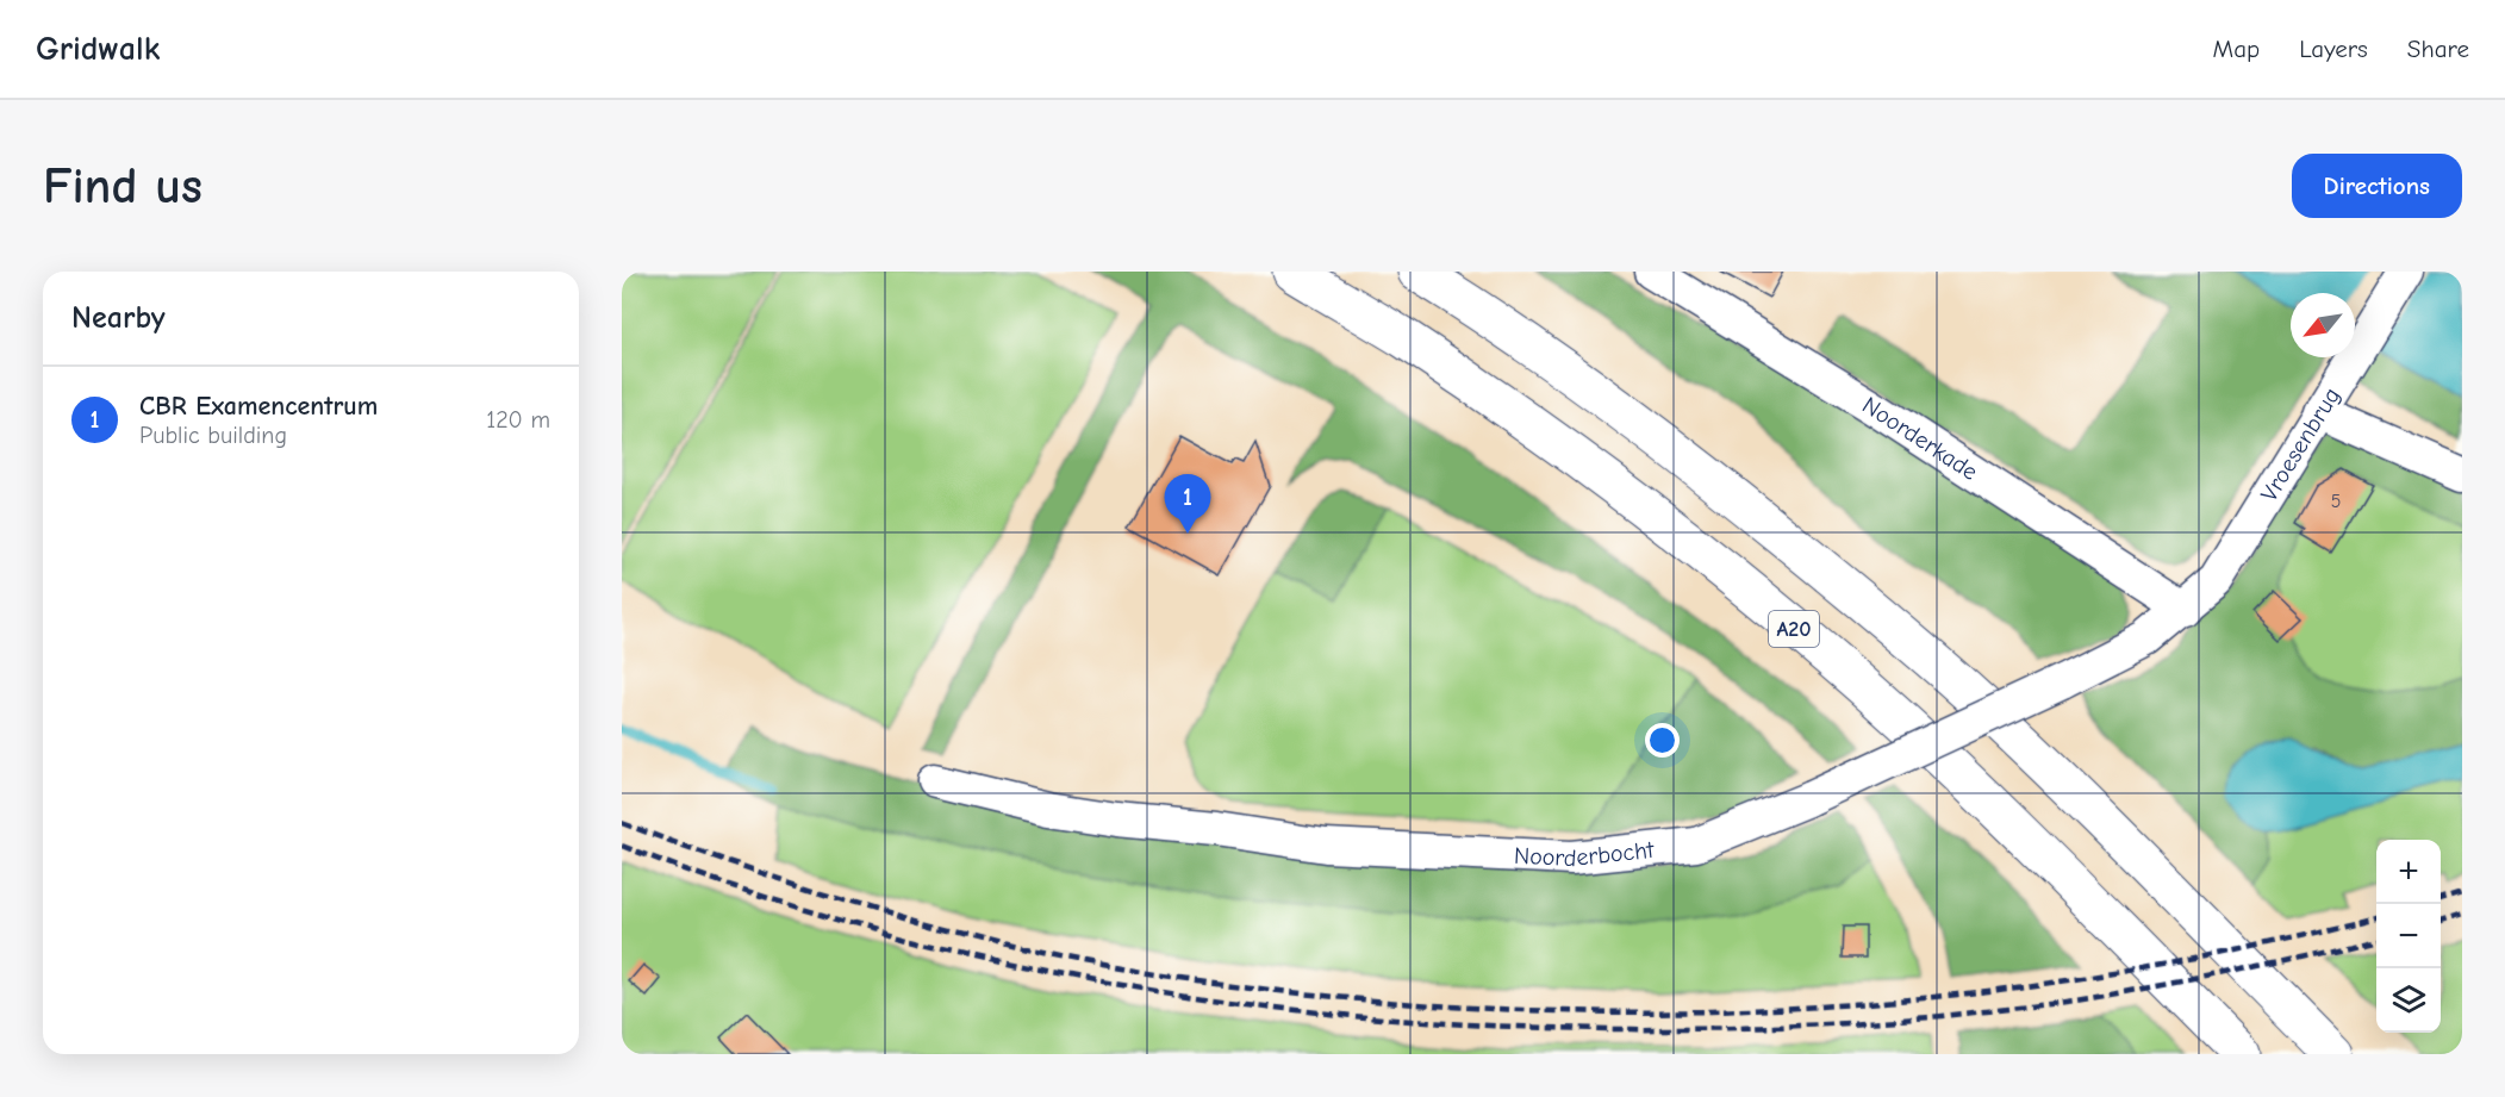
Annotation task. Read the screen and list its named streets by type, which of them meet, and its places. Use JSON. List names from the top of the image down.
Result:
{
  "streets": {
    "highway": ["A20"],
    "street": ["Noorderkade", "Vroesenbrug", "Noorderbocht"]
  },
  "crossings": [
    ["Noorderkade", "Vroesenbrug"],
    ["Noorderkade", "Noorderbocht"],
    ["Vroesenbrug", "Noorderbocht"]
  ],
  "house_numbers": ["5"],
  "north": "bottom left",
  "page": {
    "header": "Gridwalk",
    "nav": ["Map", "Layers", "Share"],
    "buttons": "Directions",
    "title": "Find us",
    "heading": "Nearby",
    "list": [
      {
        "mark": "1",
        "name": "CBR Examencentrum",
        "note": "Public building",
        "value": "120 m"
      }
    ],
    "pins": "1",
    "map_buttons": ["+", "−"]
  }
}
